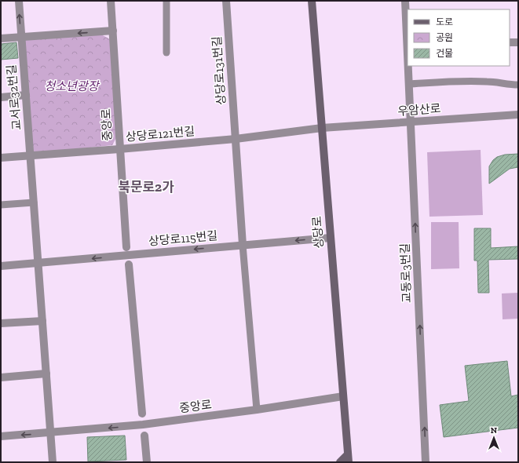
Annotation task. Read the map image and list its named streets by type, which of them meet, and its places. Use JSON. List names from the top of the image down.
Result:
{
  "streets": {
    "main road": ["상당로"],
    "street": [
      "상당로131번길",
      "교서로32번길",
      "우암산로",
      "중앙로",
      "상당로121번길",
      "상당로115번길",
      "교동로3번길"
    ]
  },
  "crossings": [
    ["상당로131번길", "상당로121번길"],
    ["교서로32번길", "상당로121번길"],
    ["우암산로", "상당로121번길"],
    ["우암산로", "상당로"],
    ["우암산로", "교동로3번길"],
    ["중앙로", "상당로121번길"],
    ["중앙로", "상당로"],
    ["상당로121번길", "상당로"],
    ["상당로", "상당로115번길"]
  ],
  "one_way": ["중앙로", "상당로115번길", "교동로3번길"],
  "districts": ["북문로2가"],
  "parks": ["청소년광장"],
  "legend": ["도로", "공원", "건물"],
  "north": "top"
}
